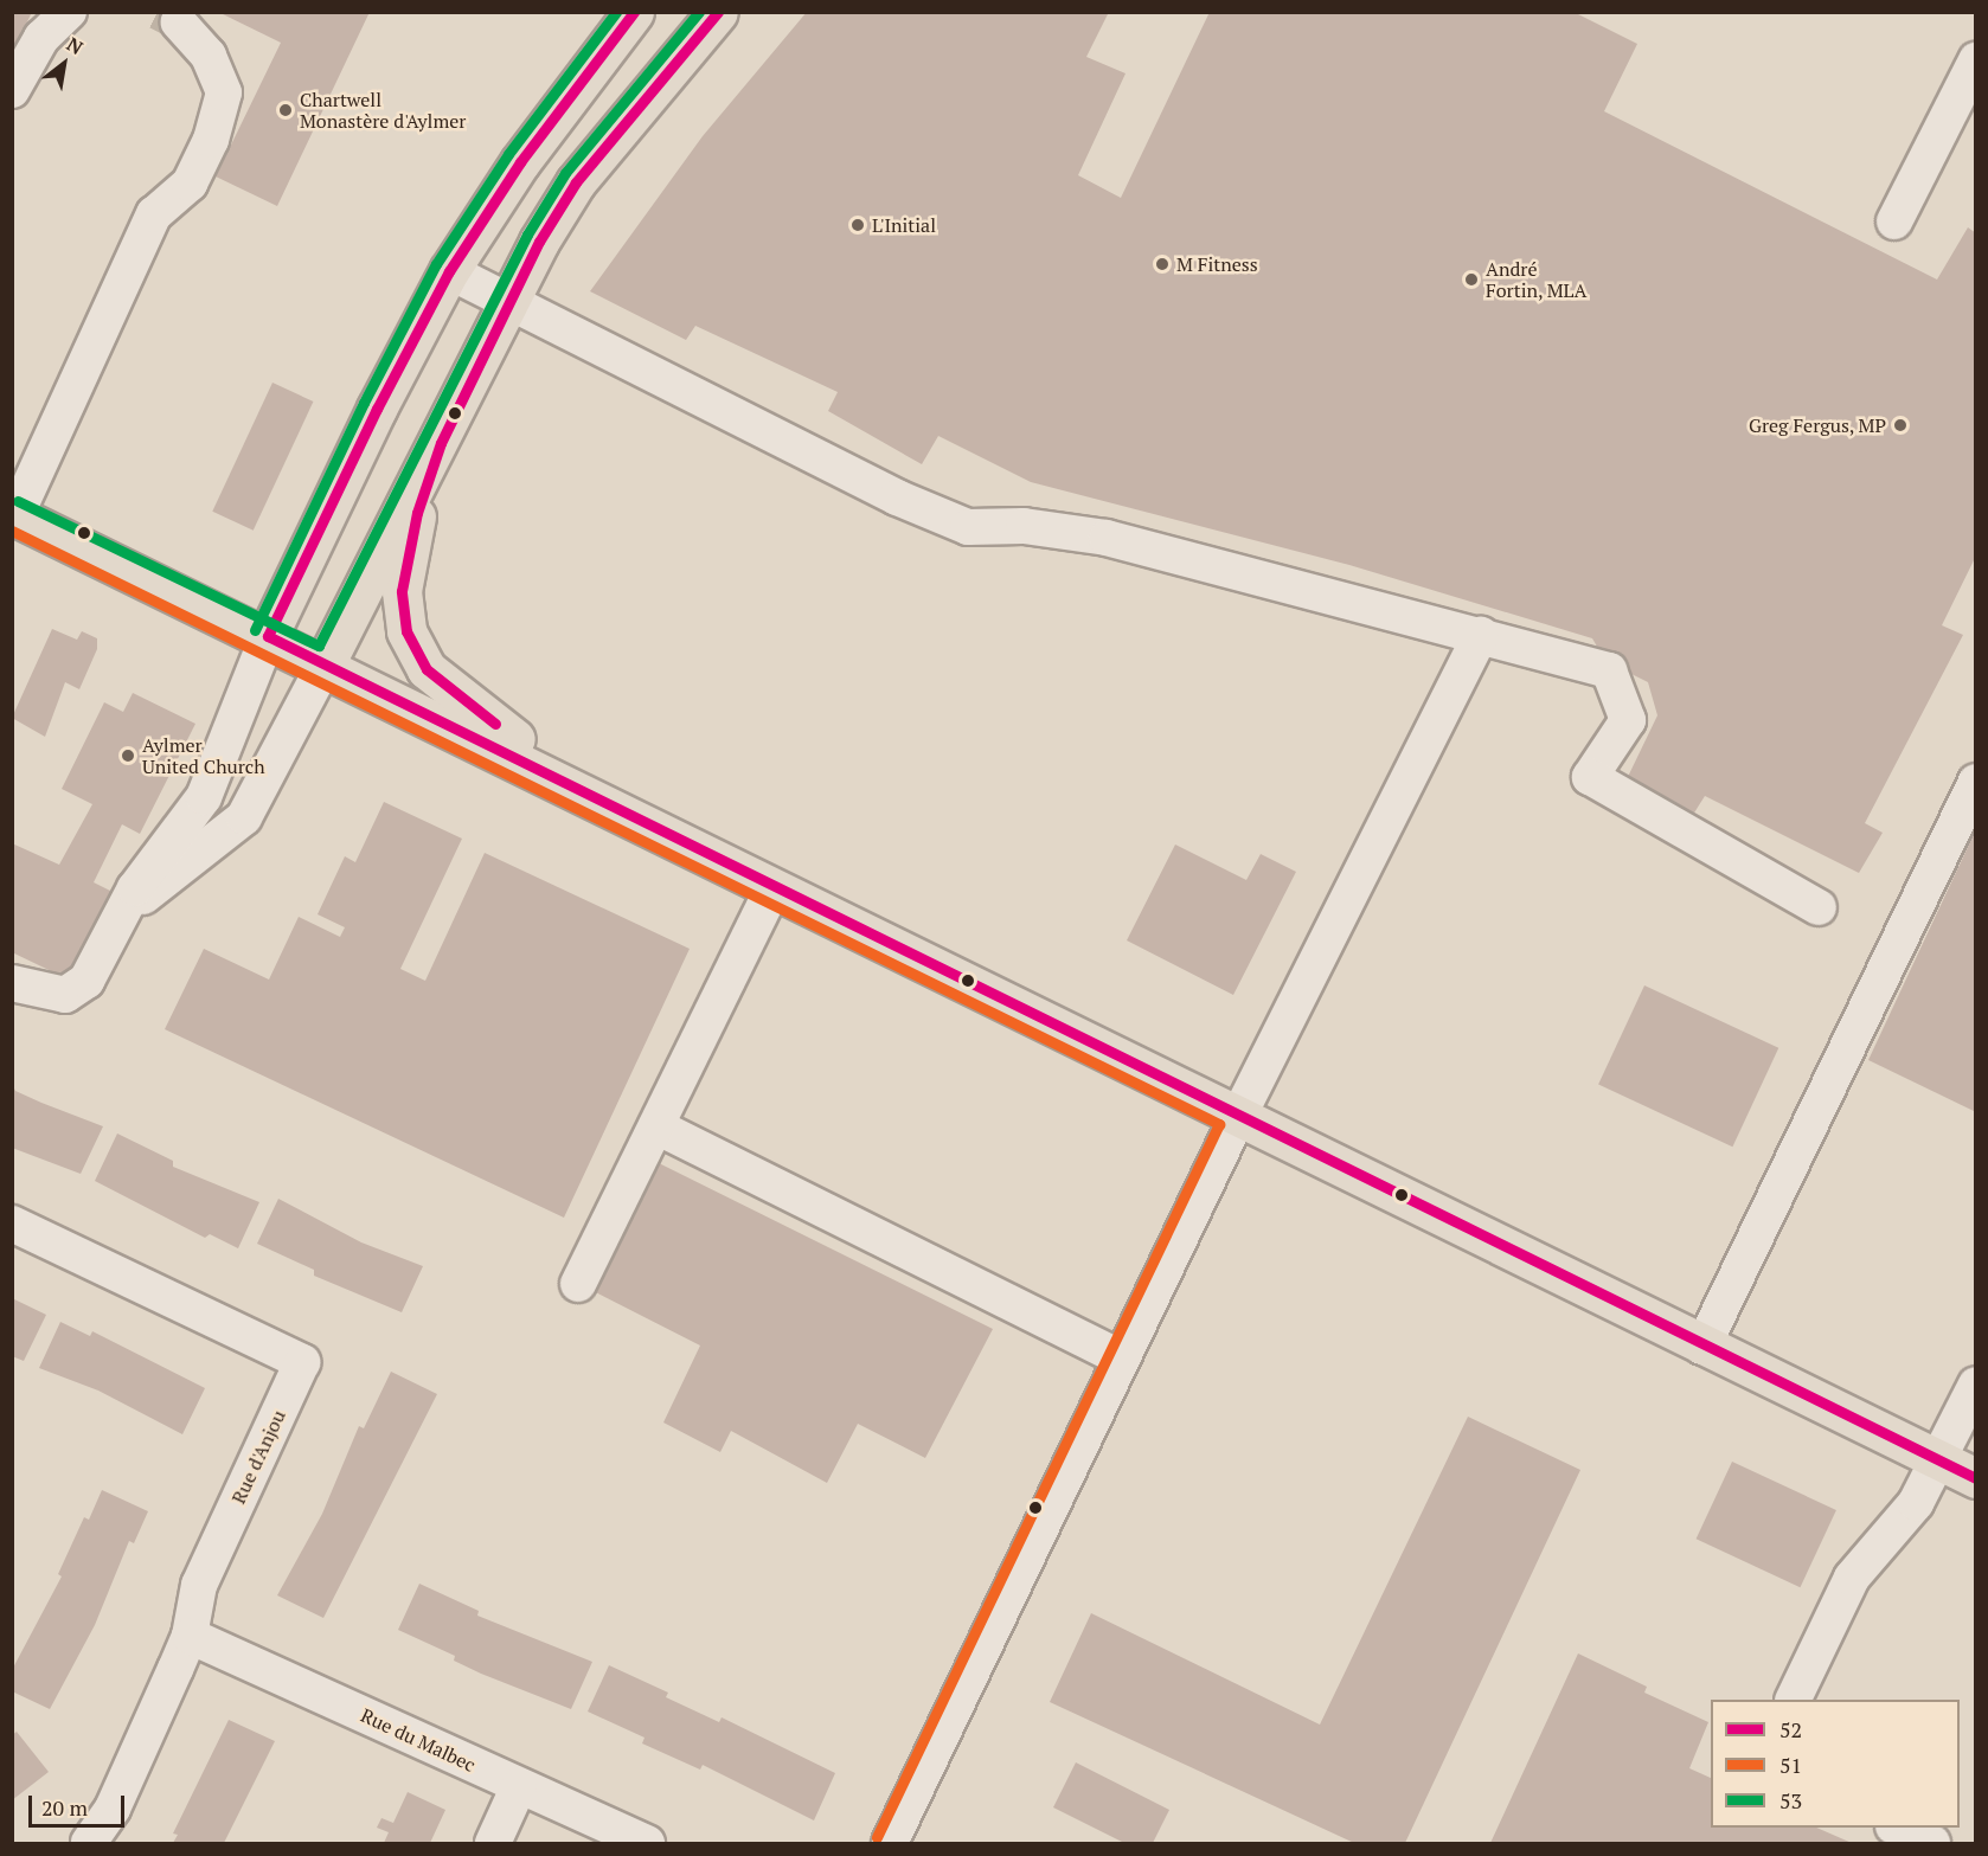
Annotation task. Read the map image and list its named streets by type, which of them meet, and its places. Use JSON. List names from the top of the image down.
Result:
{
  "streets": {
    "street": ["Rue d'Anjou", "Rue du Malbec"]
  },
  "crossings": [
    ["Rue d'Anjou", "Rue du Malbec"]
  ],
  "places": [
    "Chartwell Monastère d'Aylmer",
    "L'Initial",
    "M Fitness",
    "André Fortin, MLA",
    "Greg Fergus, MP",
    "Aylmer United Church"
  ],
  "lines": ["transit line 52", "transit line 53", "transit line 51"],
  "legend": ["52", "51", "53"],
  "scale_bar": "20 m",
  "north": "top right"
}
